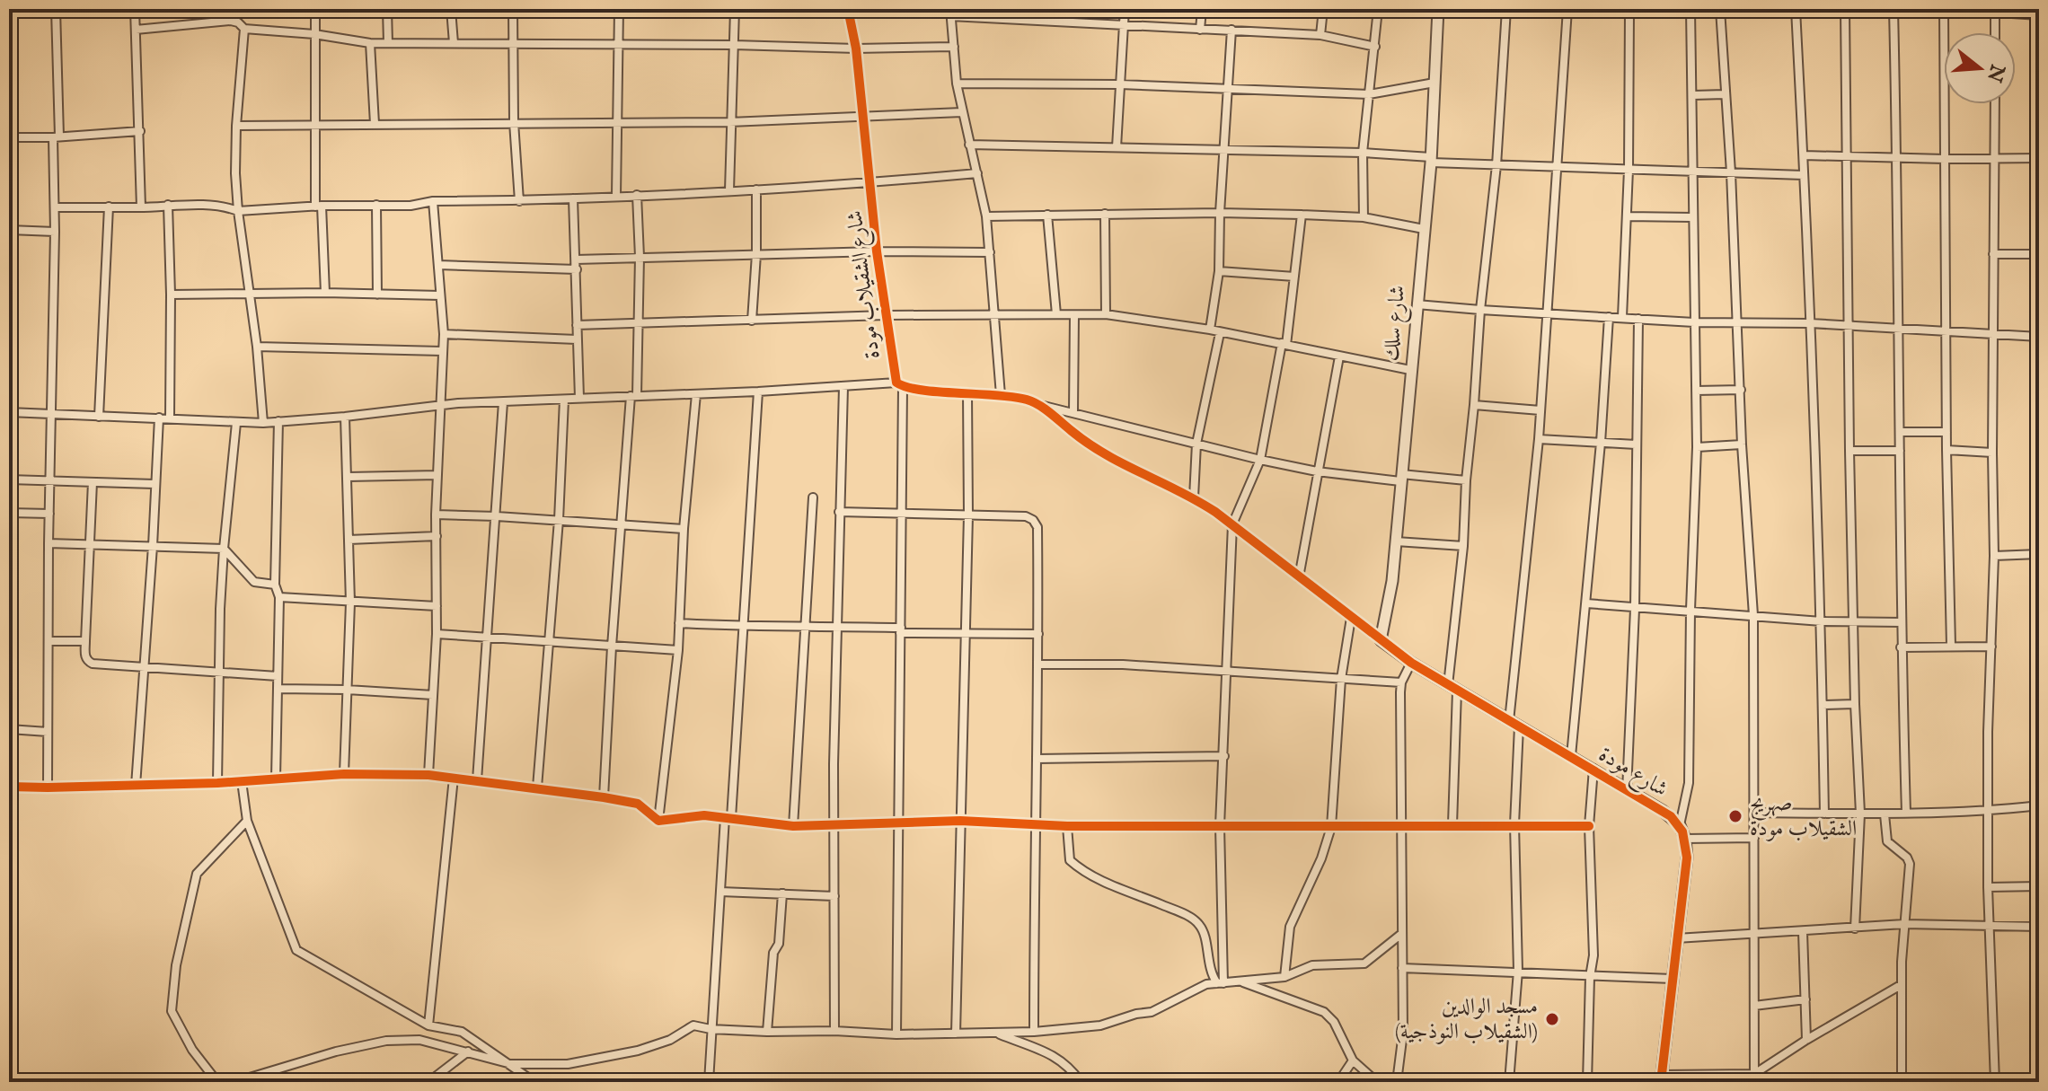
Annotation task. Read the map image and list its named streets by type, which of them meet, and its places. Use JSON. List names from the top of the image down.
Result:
{
  "streets": {
    "street": ["شارع الشقيلاب مودة", "شارع سلك", "شارع مودة"]
  },
  "crossings": [
    ["شارع سلك", "شارع مودة"]
  ],
  "places": ["صهريج الشقيلاب مودة", "مسجد الوالدين (الشقيلاب النوذجية)"],
  "north": "right"
}
